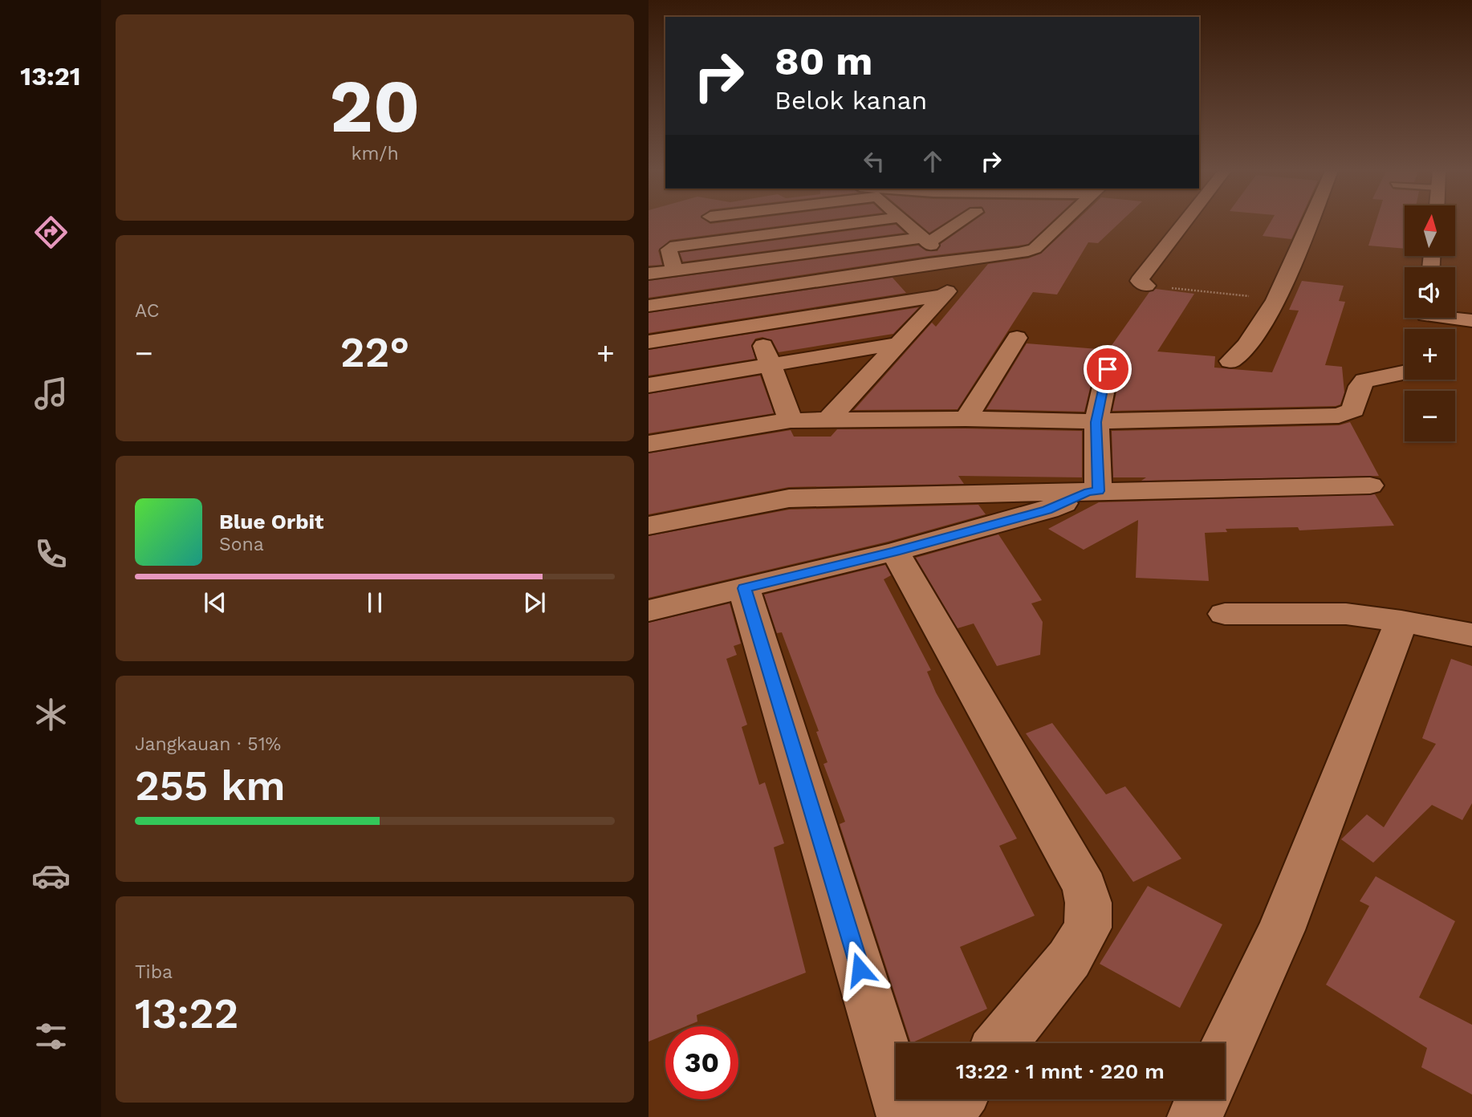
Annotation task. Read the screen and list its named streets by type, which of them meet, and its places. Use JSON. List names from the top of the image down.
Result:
{
  "north": "top",
  "page": {
    "tabs": "13:21",
    "tile": [
      ["20", "km/h"],
      "AC",
      ["Jangkauan · 51%", "255 km"],
      ["Tiba", "13:22"]
    ],
    "turn": ["80 m", "Belok kanan"],
    "map_buttons": ["+", "−"],
    "heat": ["−", "22°", "+"],
    "song": ["Blue Orbit", "Sona"],
    "limit": "30",
    "trip": "13:22 · 1 mnt · 220 m"
  }
}
